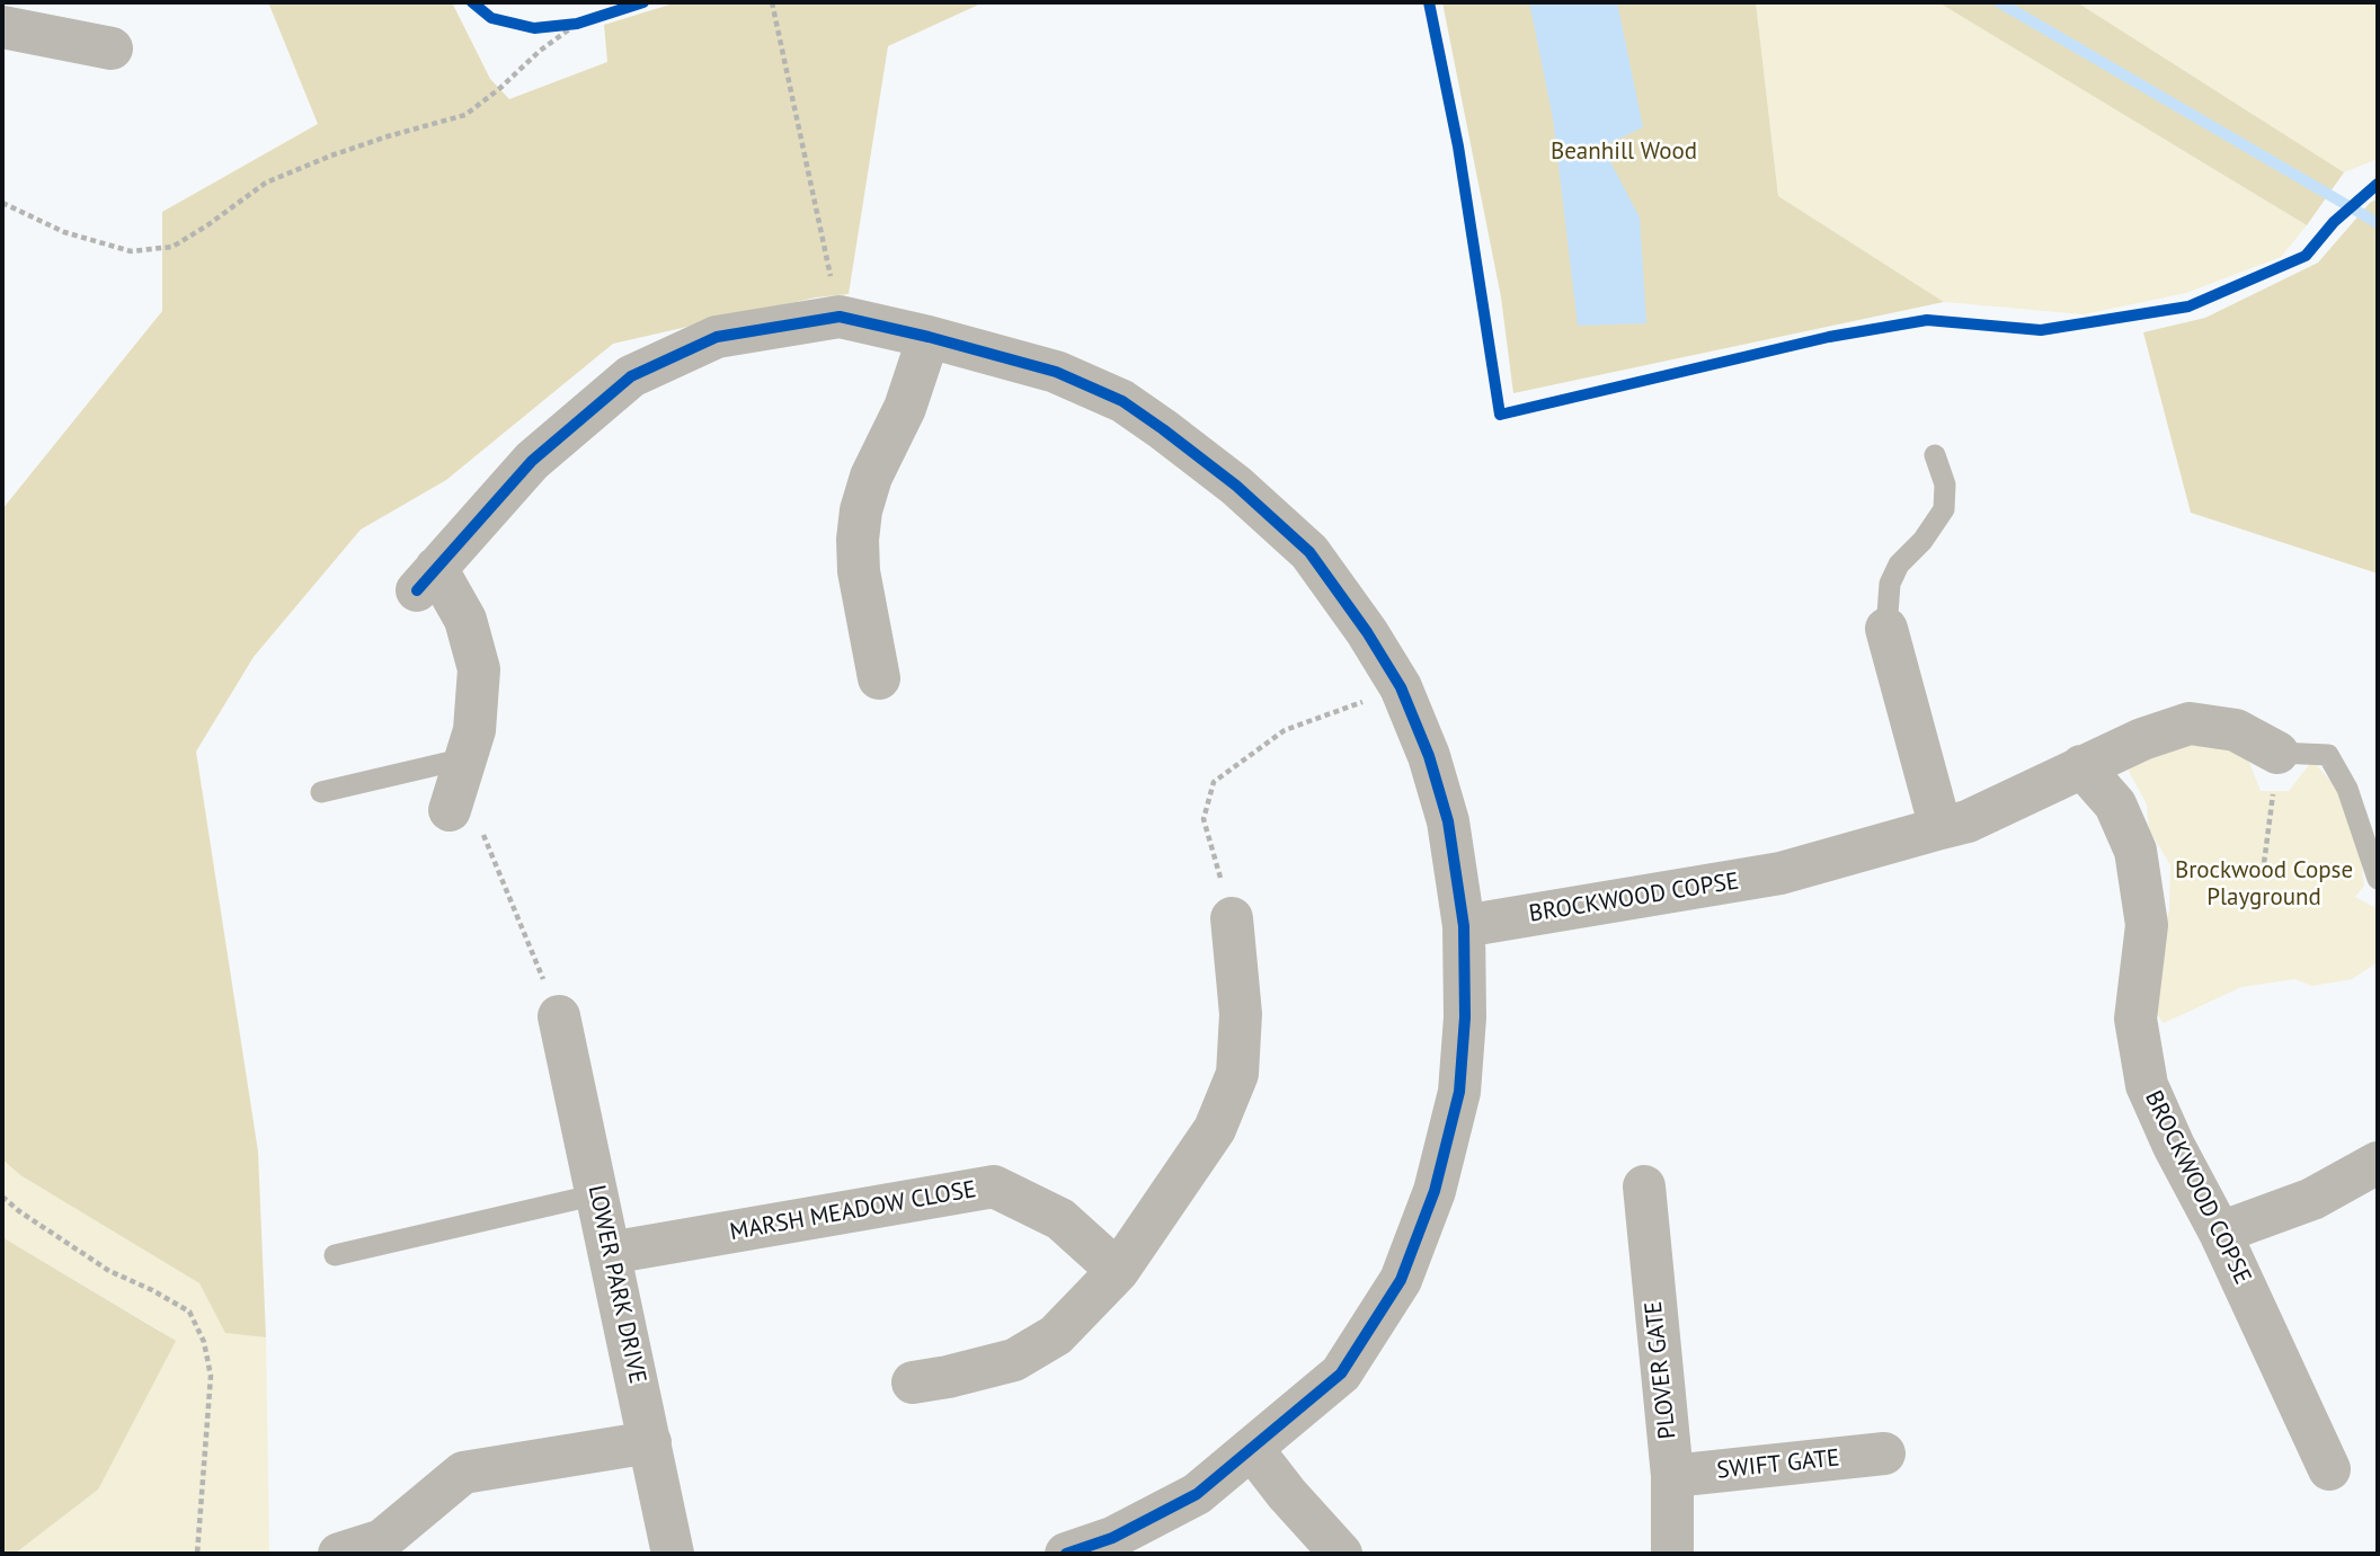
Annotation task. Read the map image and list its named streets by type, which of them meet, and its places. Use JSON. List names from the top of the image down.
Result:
{
  "streets": {
    "street": [
      "BROCKWOOD COPSE",
      "MARSH MEADOW CLOSE",
      "LOWER PARK DRIVE",
      "PLOVER GATE",
      "SWIFT GATE"
    ]
  },
  "crossings": [
    ["MARSH MEADOW CLOSE", "LOWER PARK DRIVE"],
    ["PLOVER GATE", "SWIFT GATE"]
  ],
  "parks": ["Beanhill Wood", "Brockwood Copse Playground"]
}
